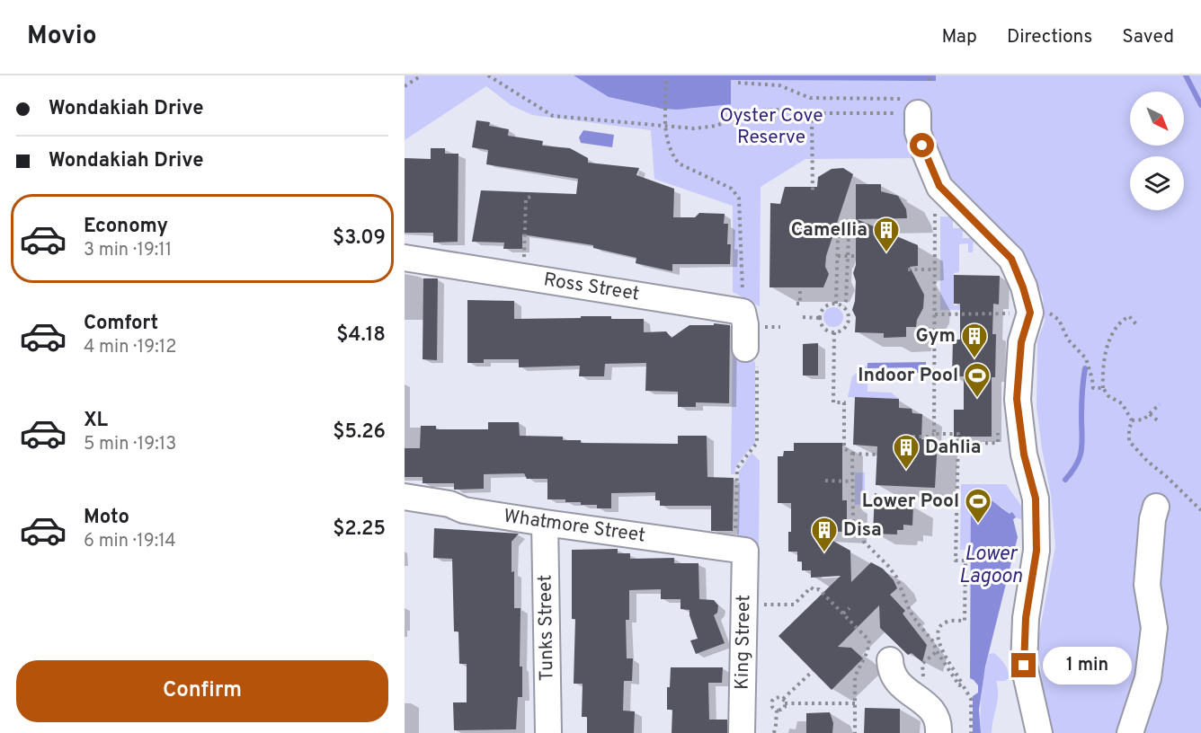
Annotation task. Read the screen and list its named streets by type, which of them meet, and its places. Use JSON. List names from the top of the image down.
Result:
{
  "streets": {
    "street": [
      "Ross Street",
      "Whatmore Street",
      "Tunks Street",
      "King Street"
    ]
  },
  "crossings": [
    ["Whatmore Street", "Tunks Street"],
    ["Whatmore Street", "King Street"]
  ],
  "water": ["Lower Lagoon"],
  "parks": ["Oyster Cove Reserve"],
  "places": {
    "building": [
      "Camellia",
      "Gym",
      "Dahlia",
      "Disa"
    ],
    "sports": ["Indoor Pool", "Lower Pool"]
  },
  "north": "bottom right",
  "page": {
    "header": "Movio",
    "nav": ["Map", "Directions", "Saved"],
    "banner": ["Wondakiah Drive", "Wondakiah Drive"],
    "list": [
      {
        "name": "Economy",
        "note": "3 min · 19:11",
        "value": "$3.09"
      },
      {
        "name": "Comfort",
        "note": "4 min · 19:12",
        "value": "$4.18"
      },
      {
        "name": "XL",
        "note": "5 min · 19:13",
        "value": "$5.26"
      },
      {
        "name": "Moto",
        "note": "6 min · 19:14",
        "value": "$2.25"
      }
    ],
    "bubble": "1 min",
    "buttons": "Confirm"
  }
}
